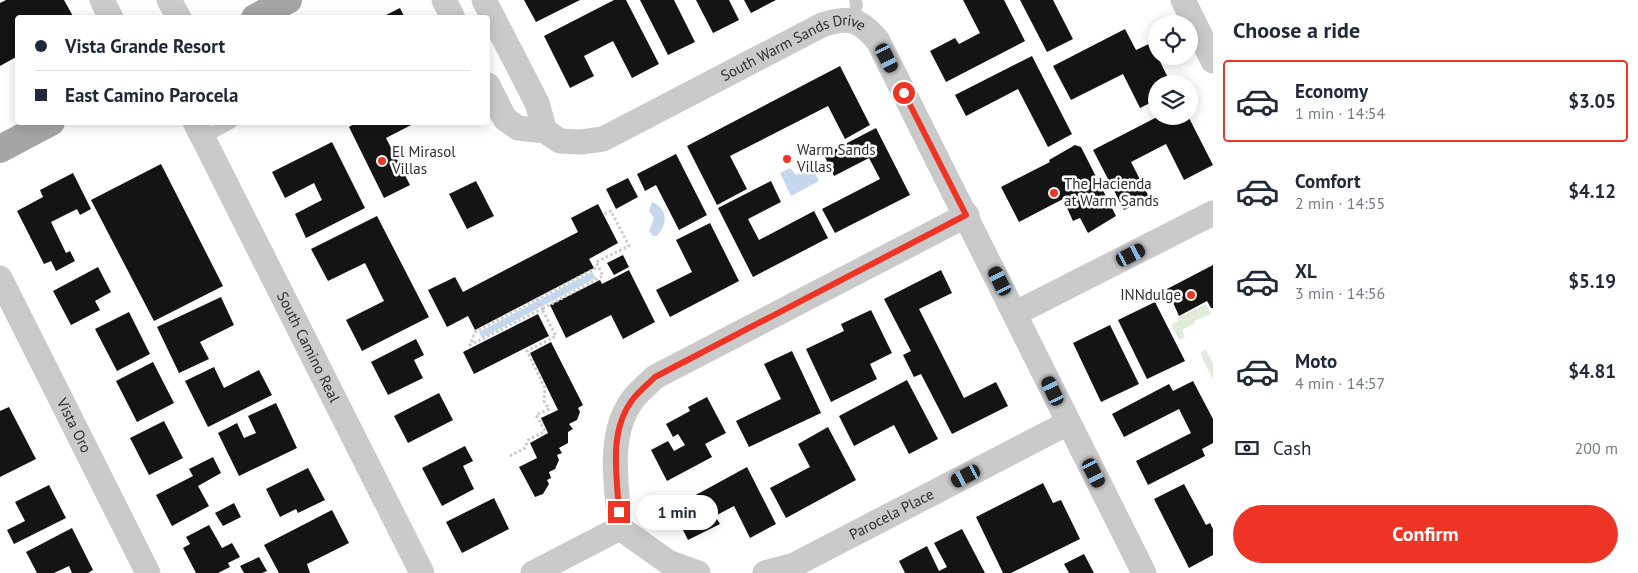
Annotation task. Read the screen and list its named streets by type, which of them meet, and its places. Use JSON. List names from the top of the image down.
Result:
{
  "streets": {
    "street": [
      "South Warm Sands Drive",
      "South Camino Real",
      "Vista Oro",
      "Parocela Place"
    ]
  },
  "crossings": [
    ["South Warm Sands Drive", "Parocela Place"]
  ],
  "places": [
    "Warm Sands Villas",
    "El Mirasol Villas",
    "The Hacienda at Warm Sands",
    "INNdulge"
  ],
  "page": {
    "heading": "Choose a ride",
    "banner": ["Vista Grande Resort", "East Camino Parocela"],
    "list": [
      {
        "name": "Economy",
        "note": "1 min · 14:54",
        "value": "$3.05"
      },
      {
        "name": "Comfort",
        "note": "2 min · 14:55",
        "value": "$4.12"
      },
      {
        "name": "XL",
        "note": "3 min · 14:56",
        "value": "$5.19"
      },
      {
        "name": "Moto",
        "note": "4 min · 14:57",
        "value": "$4.81"
      }
    ],
    "pay": ["Cash", "200 m"],
    "bubble": "1 min",
    "buttons": "Confirm"
  }
}
